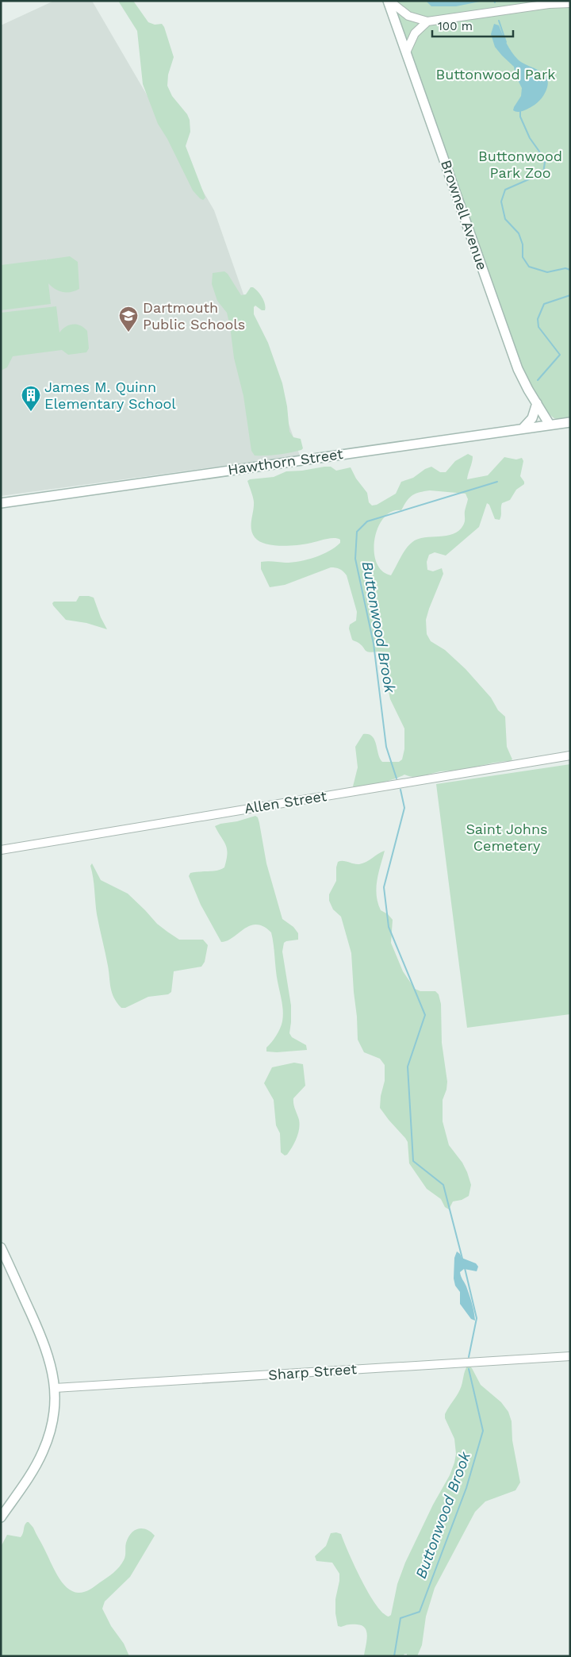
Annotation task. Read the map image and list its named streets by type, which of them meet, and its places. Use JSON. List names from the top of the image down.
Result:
{
  "streets": {
    "main road": ["Brownell Avenue", "Hawthorn Street"],
    "street": ["Allen Street", "Sharp Street"]
  },
  "crossings": [
    ["Brownell Avenue", "Hawthorn Street"]
  ],
  "water": ["Buttonwood Brook"],
  "parks": ["Buttonwood Park", "Buttonwood Park Zoo", "Saint Johns Cemetery"],
  "places": {
    "school or university": ["Dartmouth Public Schools"],
    "building": ["James M. Quinn Elementary School"]
  },
  "scale_bar": "100 m"
}
